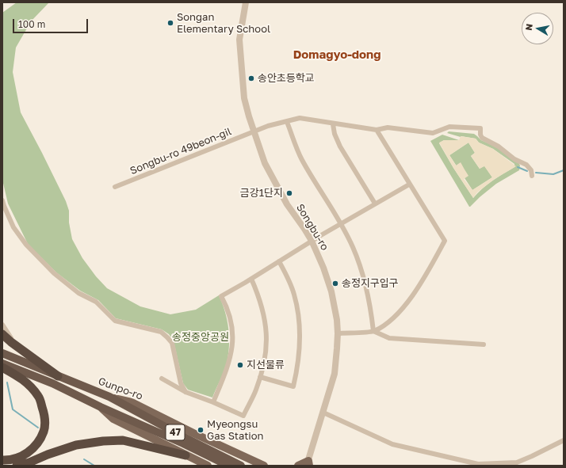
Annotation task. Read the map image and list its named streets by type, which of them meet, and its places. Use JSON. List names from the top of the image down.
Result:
{
  "streets": {
    "highway": ["Gunpo-ro", "47"],
    "street": ["Songbu-ro 49beon-gil", "Songbu-ro"]
  },
  "crossings": [
    ["Songbu-ro 49beon-gil", "Songbu-ro"],
    ["Gunpo-ro", "47"]
  ],
  "districts": ["Domagyo-dong"],
  "parks": ["송정중앙공원"],
  "places": [
    "Songan Elementary School",
    "송안초등학교",
    "금강1단지",
    "송정지구입구",
    "지선물류",
    "Myeongsu Gas Station"
  ],
  "scale_bar": "100 m",
  "north": "left"
}
